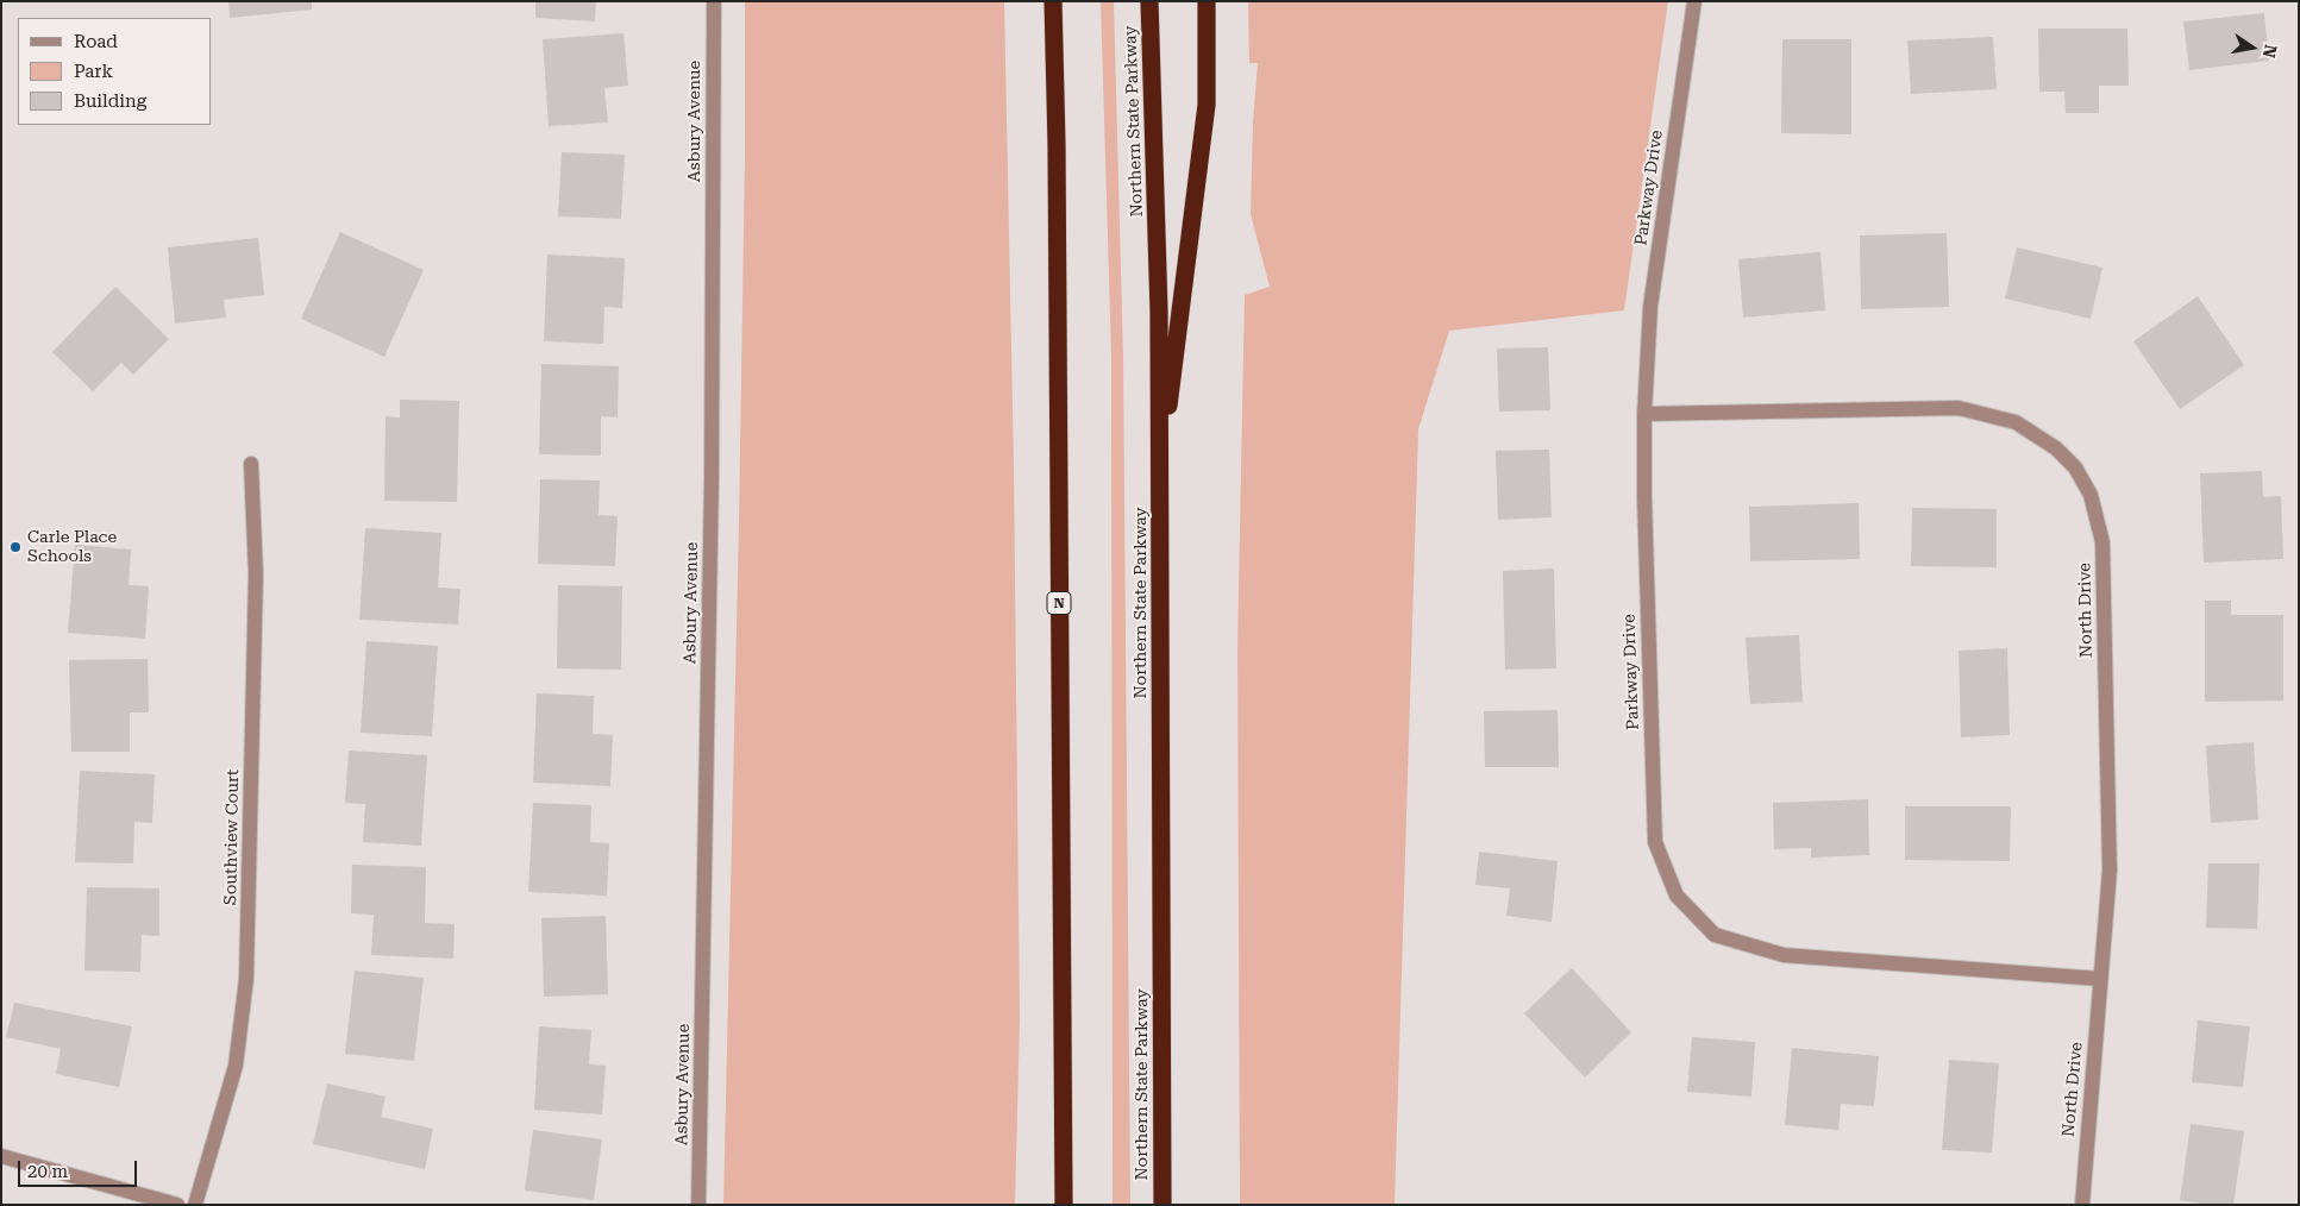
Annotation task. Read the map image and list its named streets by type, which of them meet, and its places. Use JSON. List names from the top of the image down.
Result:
{
  "streets": {
    "highway": ["Northern State Parkway", "N"],
    "street": [
      "Asbury Avenue",
      "Parkway Drive",
      "North Drive",
      "Southview Court"
    ]
  },
  "crossings": [
    ["Parkway Drive", "North Drive"]
  ],
  "places": ["Carle Place Schools"],
  "legend": ["Road", "Park", "Building"],
  "scale_bar": "20 m",
  "north": "right"
}
